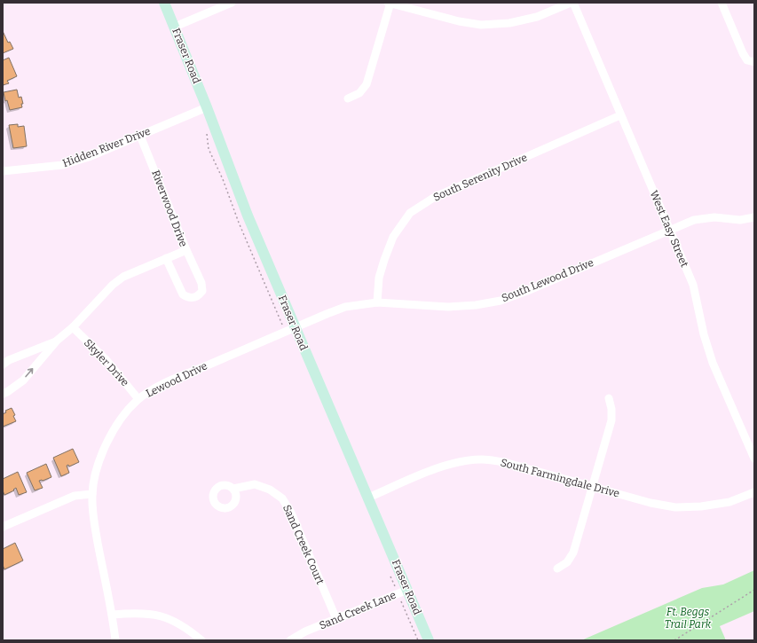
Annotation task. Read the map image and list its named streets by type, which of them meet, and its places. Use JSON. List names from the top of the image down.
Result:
{
  "streets": {
    "street": [
      "Fraser Road",
      "Hidden River Drive",
      "South Serenity Drive",
      "Riverwood Drive",
      "West Easy Street",
      "South Lewood Drive",
      "Skyler Drive",
      "Lewood Drive",
      "South Farmingdale Drive",
      "Sand Creek Court",
      "Sand Creek Lane"
    ]
  },
  "crossings": [
    ["Fraser Road", "Hidden River Drive"],
    ["Fraser Road", "South Lewood Drive"],
    ["Fraser Road", "Lewood Drive"],
    ["Fraser Road", "South Farmingdale Drive"],
    ["Fraser Road", "Sand Creek Lane"],
    ["Hidden River Drive", "Riverwood Drive"],
    ["South Serenity Drive", "West Easy Street"],
    ["South Serenity Drive", "South Lewood Drive"],
    ["Riverwood Drive", "Skyler Drive"],
    ["West Easy Street", "South Lewood Drive"],
    ["South Lewood Drive", "Lewood Drive"],
    ["Skyler Drive", "Lewood Drive"],
    ["Sand Creek Court", "Sand Creek Lane"]
  ],
  "parks": ["Ft. Beggs Trail Park"]
}
